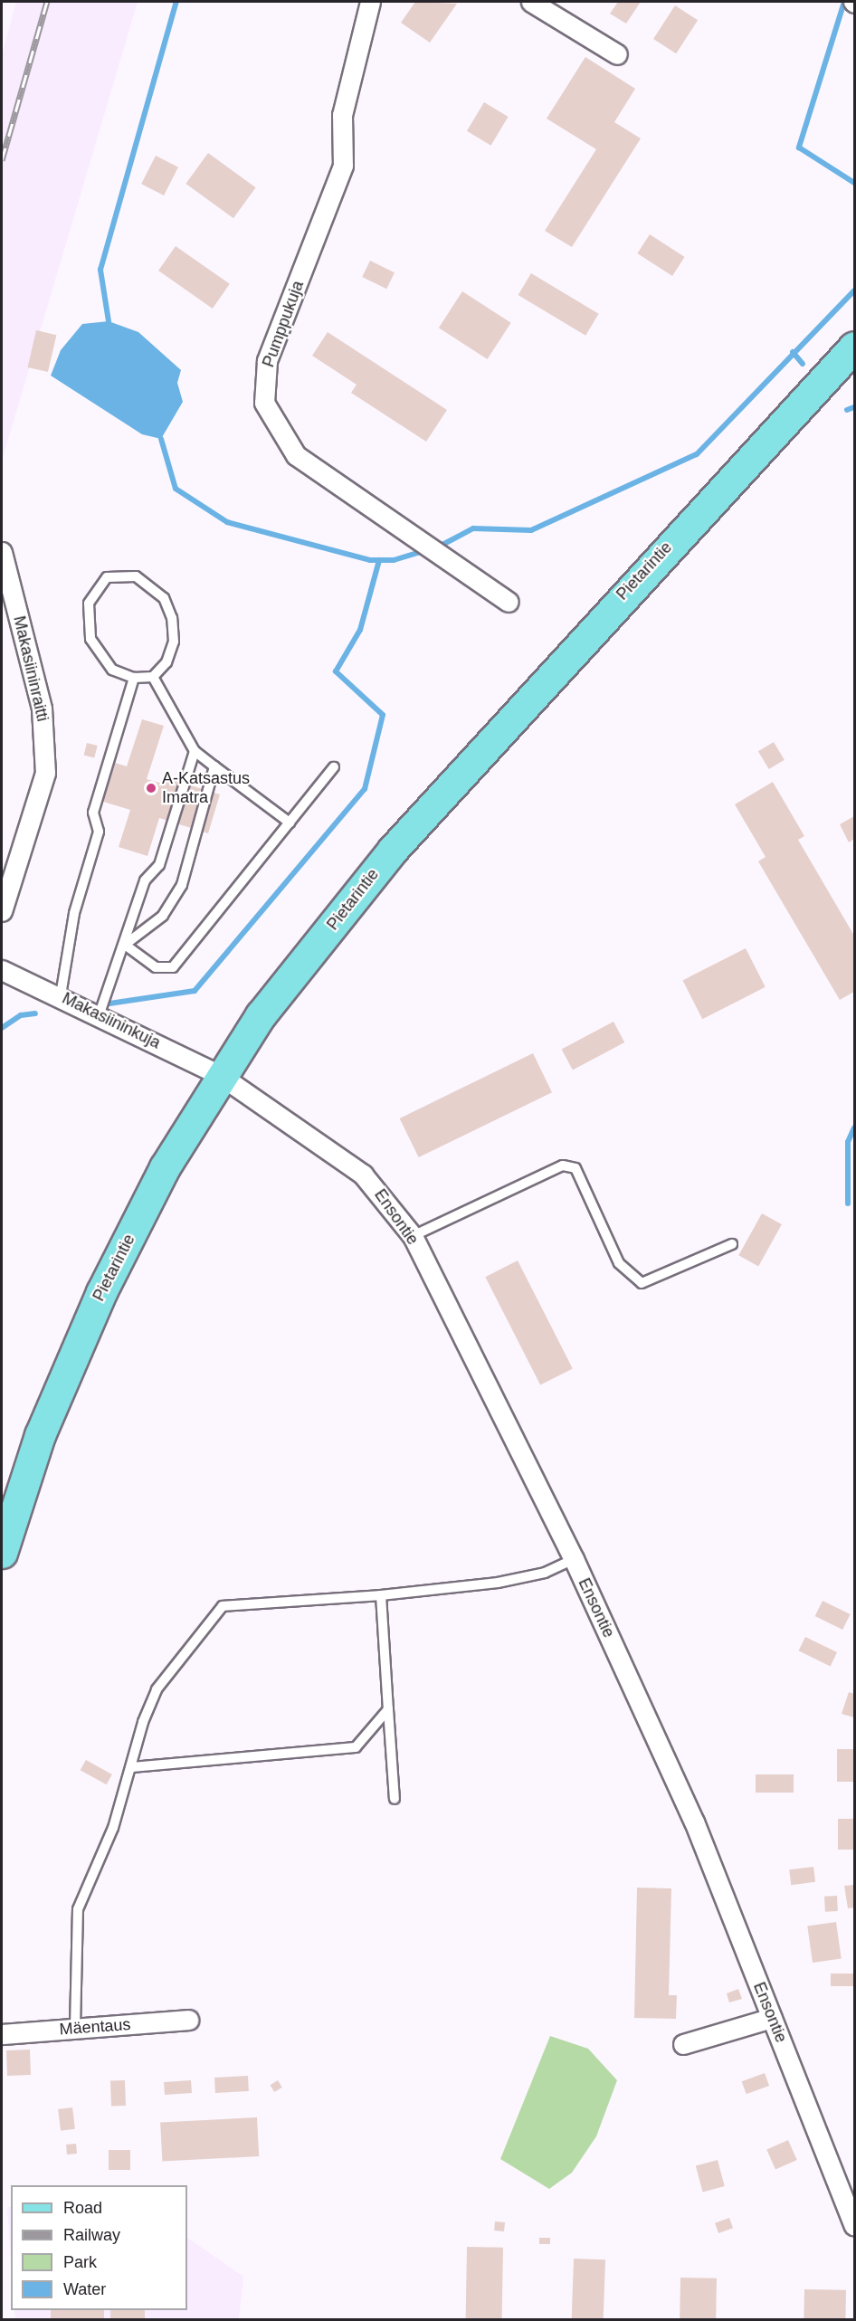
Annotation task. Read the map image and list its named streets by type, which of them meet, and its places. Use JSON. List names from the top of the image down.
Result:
{
  "streets": {
    "main road": ["Pietarintie"],
    "street": [
      "Pumppukuja",
      "Makasiininraitti",
      "Makasiininkuja",
      "Ensontie",
      "Mäentaus"
    ]
  },
  "crossings": [
    ["Pietarintie", "Makasiininkuja"],
    ["Pietarintie", "Ensontie"],
    ["Makasiininkuja", "Ensontie"]
  ],
  "places": ["A-Katsastus Imatra"],
  "legend": [
    "Road",
    "Railway",
    "Park",
    "Water"
  ]
}
